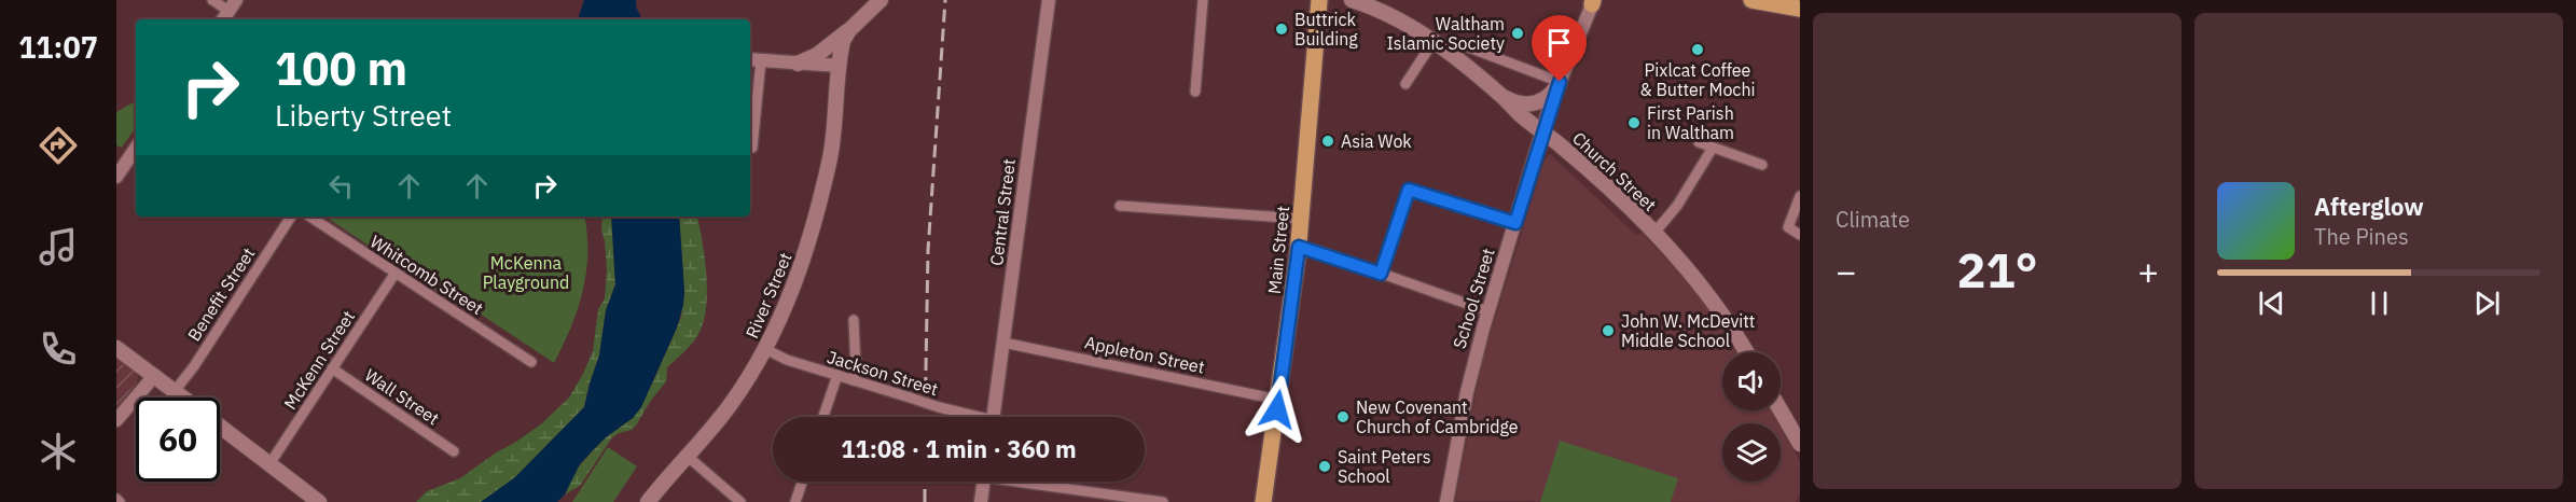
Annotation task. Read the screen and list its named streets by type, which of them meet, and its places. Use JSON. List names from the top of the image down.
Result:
{
  "streets": {
    "main road": ["Church Street", "Main Street", "River Street"],
    "street": [
      "Central Street",
      "Whitcomb Street",
      "Benefit Street",
      "School Street",
      "Appleton Street",
      "McKenn Street",
      "Jackson Street",
      "Wall Street"
    ]
  },
  "crossings": [
    ["Church Street", "School Street"],
    ["Central Street", "Appleton Street"],
    ["Main Street", "Appleton Street"],
    ["Whitcomb Street", "McKenn Street"],
    ["River Street", "Jackson Street"],
    ["McKenn Street", "Wall Street"]
  ],
  "parks": ["McKenna Playground"],
  "places": [
    "Buttrick Building",
    "Waltham Islamic Society",
    "Pixlcat Coffee & Butter Mochi",
    "First Parish in Waltham",
    "Asia Wok",
    "John W. McDevitt Middle School",
    "New Covenant Church of Cambridge",
    "Saint Peters School"
  ],
  "page": {
    "tabs": "11:07",
    "tile": "Climate",
    "turn": ["100 m", "Liberty Street"],
    "song": ["Afterglow", "The Pines"],
    "heat": ["−", "21°", "+"],
    "limit": "60",
    "trip": "11:08 · 1 min · 360 m"
  }
}
